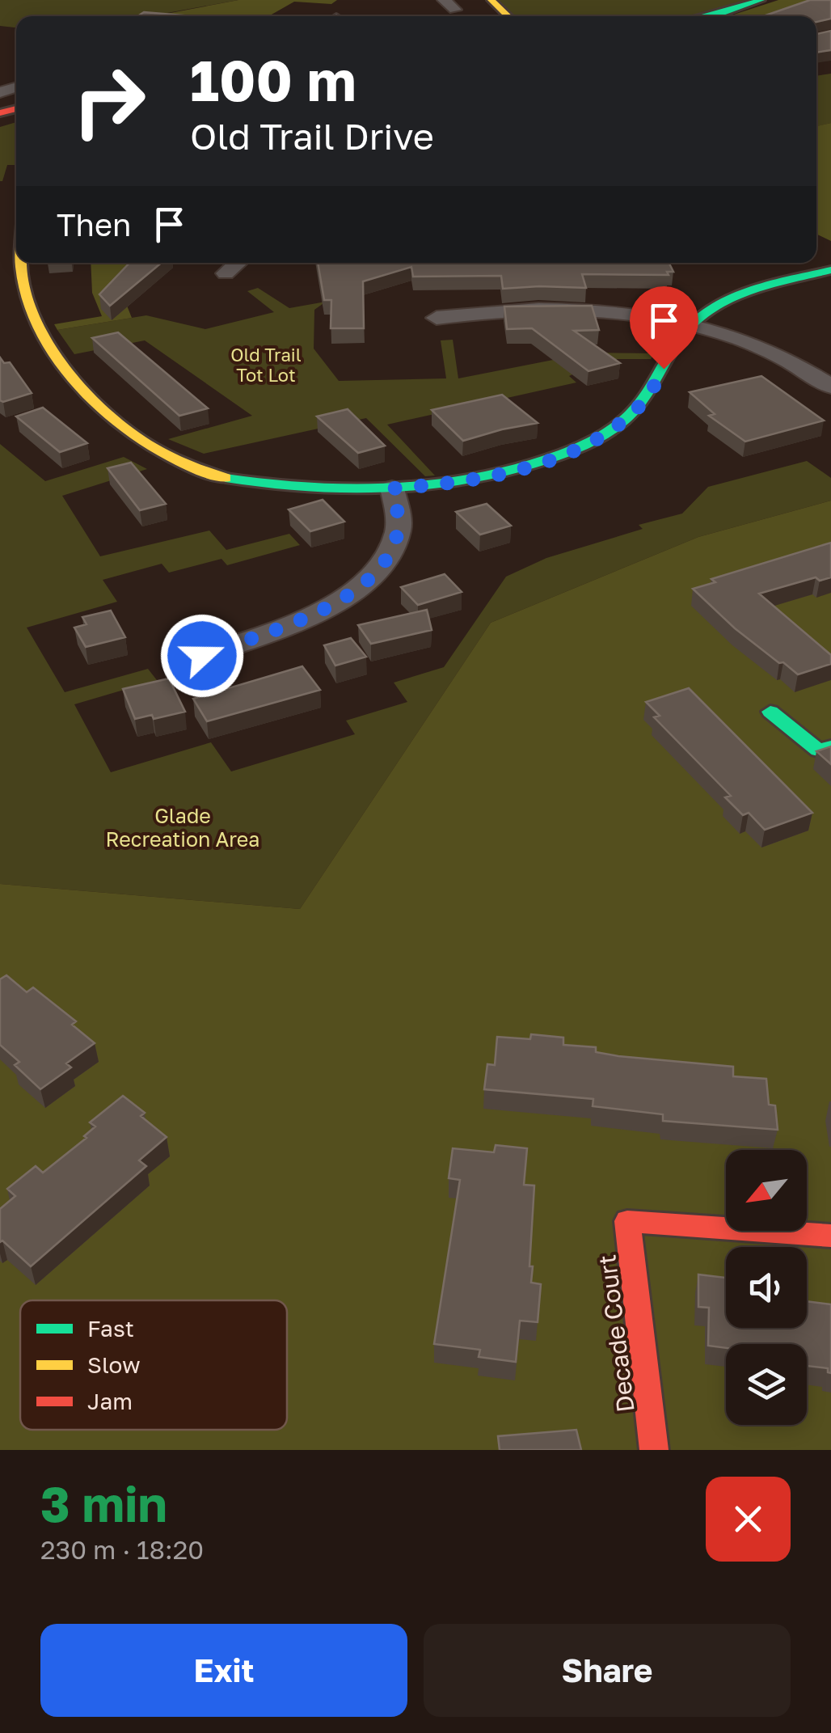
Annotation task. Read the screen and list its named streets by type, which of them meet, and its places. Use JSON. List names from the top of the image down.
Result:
{
  "streets": {
    "street": ["Decade Court"]
  },
  "parks": ["Old Trail Tot Lot", "Glade Recreation Area"],
  "legend": ["Fast", "Slow", "Jam"],
  "north": "bottom left",
  "page": {
    "turn": ["100 m", "Old Trail Drive"],
    "then": "Then",
    "heading": ["3 min", "230 m · 18:20"],
    "buttons": ["Exit", "Share"]
  }
}
